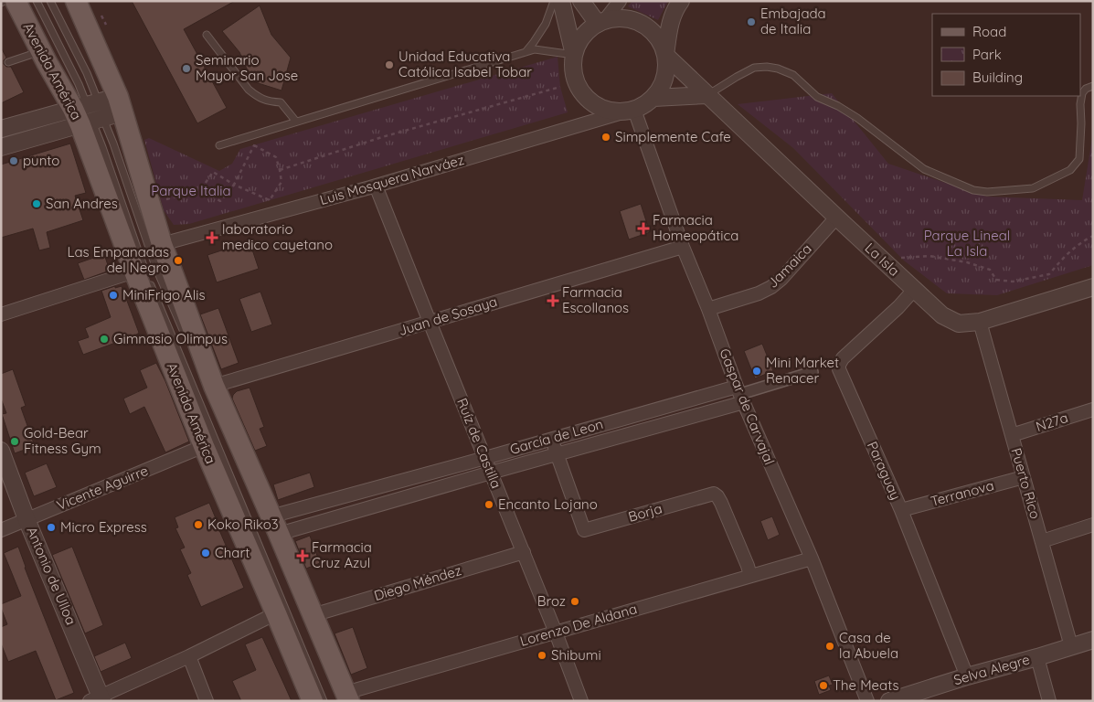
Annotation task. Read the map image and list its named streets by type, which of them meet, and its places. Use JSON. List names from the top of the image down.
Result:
{
  "streets": {
    "main road": ["Avenida América"],
    "street": [
      "Luis Mosquera Narváez",
      "La Isla",
      "Jamaica",
      "Juan de Sosaya",
      "Gaspar de Carvajal",
      "N27a",
      "García de Leon",
      "Ruíz de Castilla",
      "Paraguay",
      "Puerto Rico",
      "Vicente Aguirre",
      "Terranova",
      "Borja",
      "Antonio de Ulloa",
      "Diego Méndez",
      "Lorenzo De Aldana",
      "Selva Alegre"
    ]
  },
  "crossings": [
    ["Avenida América", "Luis Mosquera Narváez"],
    ["Avenida América", "Juan de Sosaya"],
    ["Avenida América", "García de Leon"],
    ["Avenida América", "Vicente Aguirre"],
    ["Avenida América", "Diego Méndez"],
    ["Avenida América", "Lorenzo De Aldana"],
    ["Luis Mosquera Narváez", "La Isla"],
    ["Luis Mosquera Narváez", "Gaspar de Carvajal"],
    ["Luis Mosquera Narváez", "Ruíz de Castilla"],
    ["La Isla", "Jamaica"],
    ["La Isla", "Gaspar de Carvajal"],
    ["La Isla", "Paraguay"],
    ["La Isla", "Puerto Rico"],
    ["Jamaica", "Gaspar de Carvajal"],
    ["Juan de Sosaya", "Gaspar de Carvajal"],
    ["Juan de Sosaya", "Ruíz de Castilla"],
    ["Gaspar de Carvajal", "García de Leon"],
    ["Gaspar de Carvajal", "Lorenzo De Aldana"],
    ["N27a", "Puerto Rico"],
    ["García de Leon", "Ruíz de Castilla"],
    ["García de Leon", "Borja"],
    ["Ruíz de Castilla", "Diego Méndez"],
    ["Ruíz de Castilla", "Lorenzo De Aldana"],
    ["Paraguay", "Terranova"],
    ["Paraguay", "Selva Alegre"],
    ["Puerto Rico", "Terranova"],
    ["Puerto Rico", "Selva Alegre"],
    ["Vicente Aguirre", "Antonio de Ulloa"],
    ["Borja", "Lorenzo De Aldana"]
  ],
  "parks": ["Parque Italia", "Parque Lineal La Isla"],
  "places": {
    "other": [
      "Embajada de Italia",
      "Unidad Educativa Católica Isabel Tobar",
      "Seminario Mayor San Jose",
      "Simplemente Cafe",
      "punto",
      "San Andres",
      "Las Empanadas del Negro",
      "MiniFrigo Alis",
      "Gimnasio Olimpus",
      "Mini Market Renacer",
      "Gold-Bear Fitness Gym",
      "Encanto Lojano",
      "Koko Riko3",
      "Micro Express",
      "Chart",
      "Broz",
      "Casa de la Abuela",
      "Shibumi",
      "The Meats"
    ],
    "health": [
      "Farmacia Homeopática",
      "laboratorio medico cayetano",
      "Farmacia Escollanos",
      "Farmacia Cruz Azul"
    ]
  },
  "legend": ["Road", "Park", "Building"]
}
